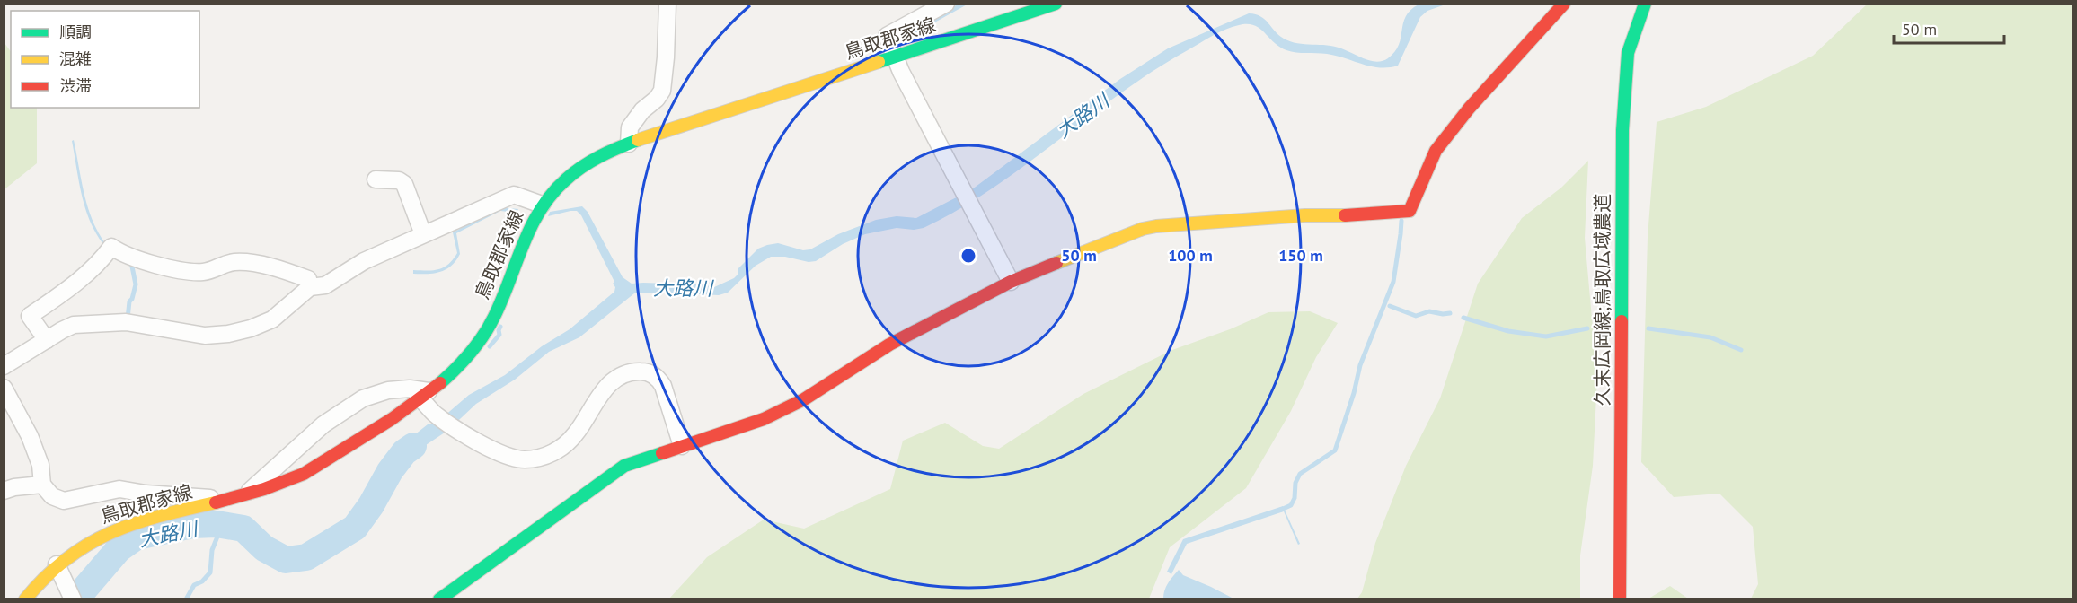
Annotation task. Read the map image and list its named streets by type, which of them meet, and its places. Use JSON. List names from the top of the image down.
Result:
{
  "streets": {
    "street": ["鳥取郡家線", "久末広岡線;鳥取広域農道"]
  },
  "water": ["大路川"],
  "legend": ["順調", "混雑", "渋滞"],
  "scale_bar": "50 m",
  "rings": ["50 m", "100 m", "150 m"]
}
